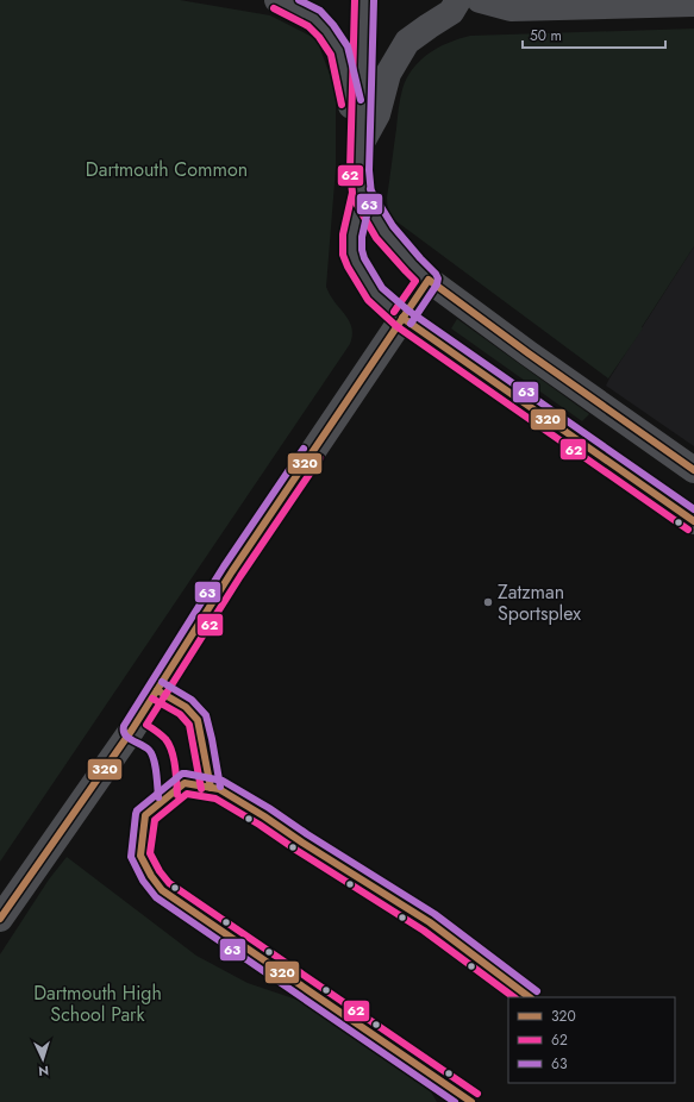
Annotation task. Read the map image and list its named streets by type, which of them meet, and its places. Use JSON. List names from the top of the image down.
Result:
{
  "parks": ["Dartmouth Common", "Dartmouth High School Park"],
  "places": ["Zatzman Sportsplex"],
  "lines": ["transit line 62", "transit line 63", "transit line 320"],
  "legend": ["320", "62", "63"],
  "scale_bar": "50 m",
  "north": "bottom"
}
